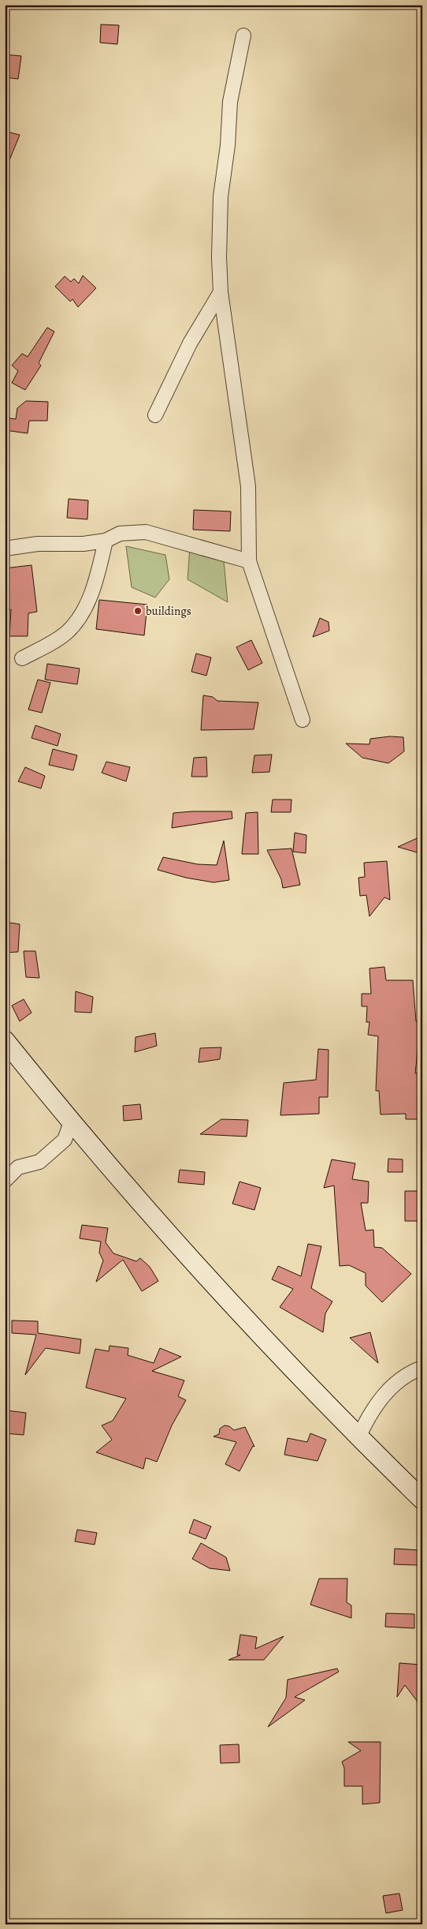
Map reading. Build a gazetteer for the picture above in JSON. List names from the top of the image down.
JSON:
{
  "places": ["buildings"]
}
